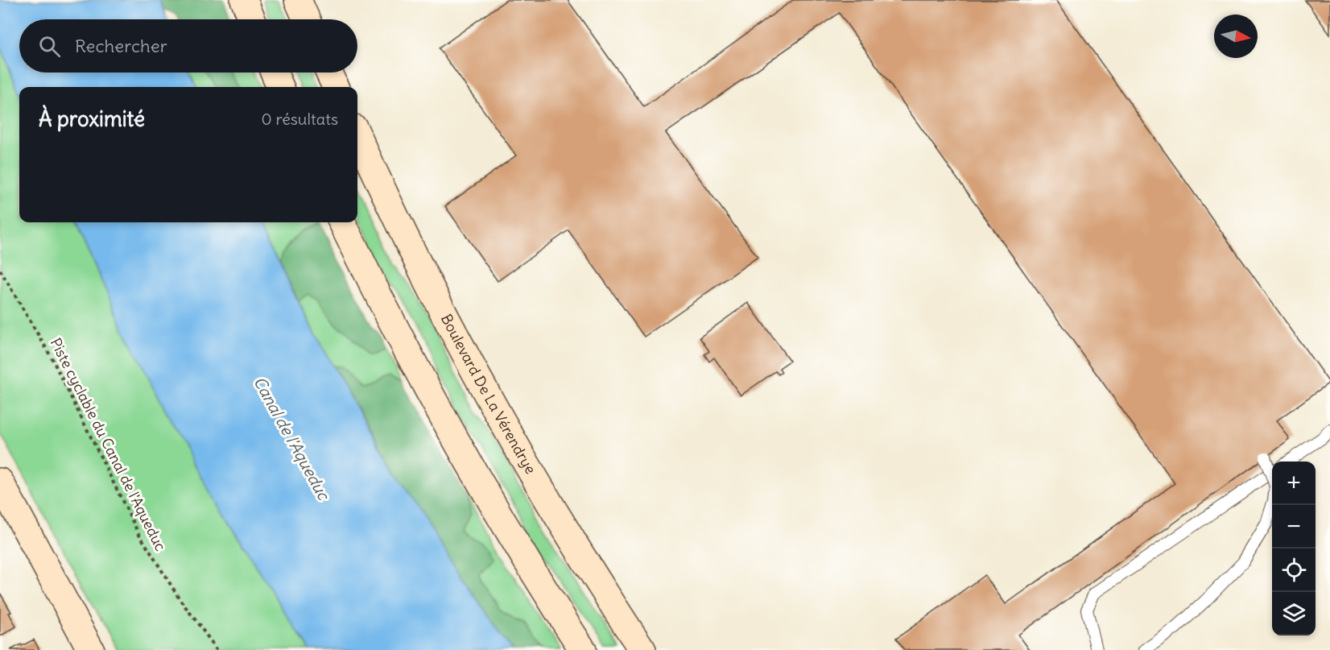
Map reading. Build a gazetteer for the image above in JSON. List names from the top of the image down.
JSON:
{
  "streets": {
    "main road": ["Boulevard De La Vérendrye"],
    "path": ["Piste cyclable du Canal de l'Aqueduc"]
  },
  "water": ["Canal de l'Aqueduc"],
  "north": "right",
  "page": {
    "search": "Rechercher",
    "heading": ["À proximité", "0 résultats"],
    "map_buttons": ["+", "−"]
  }
}
